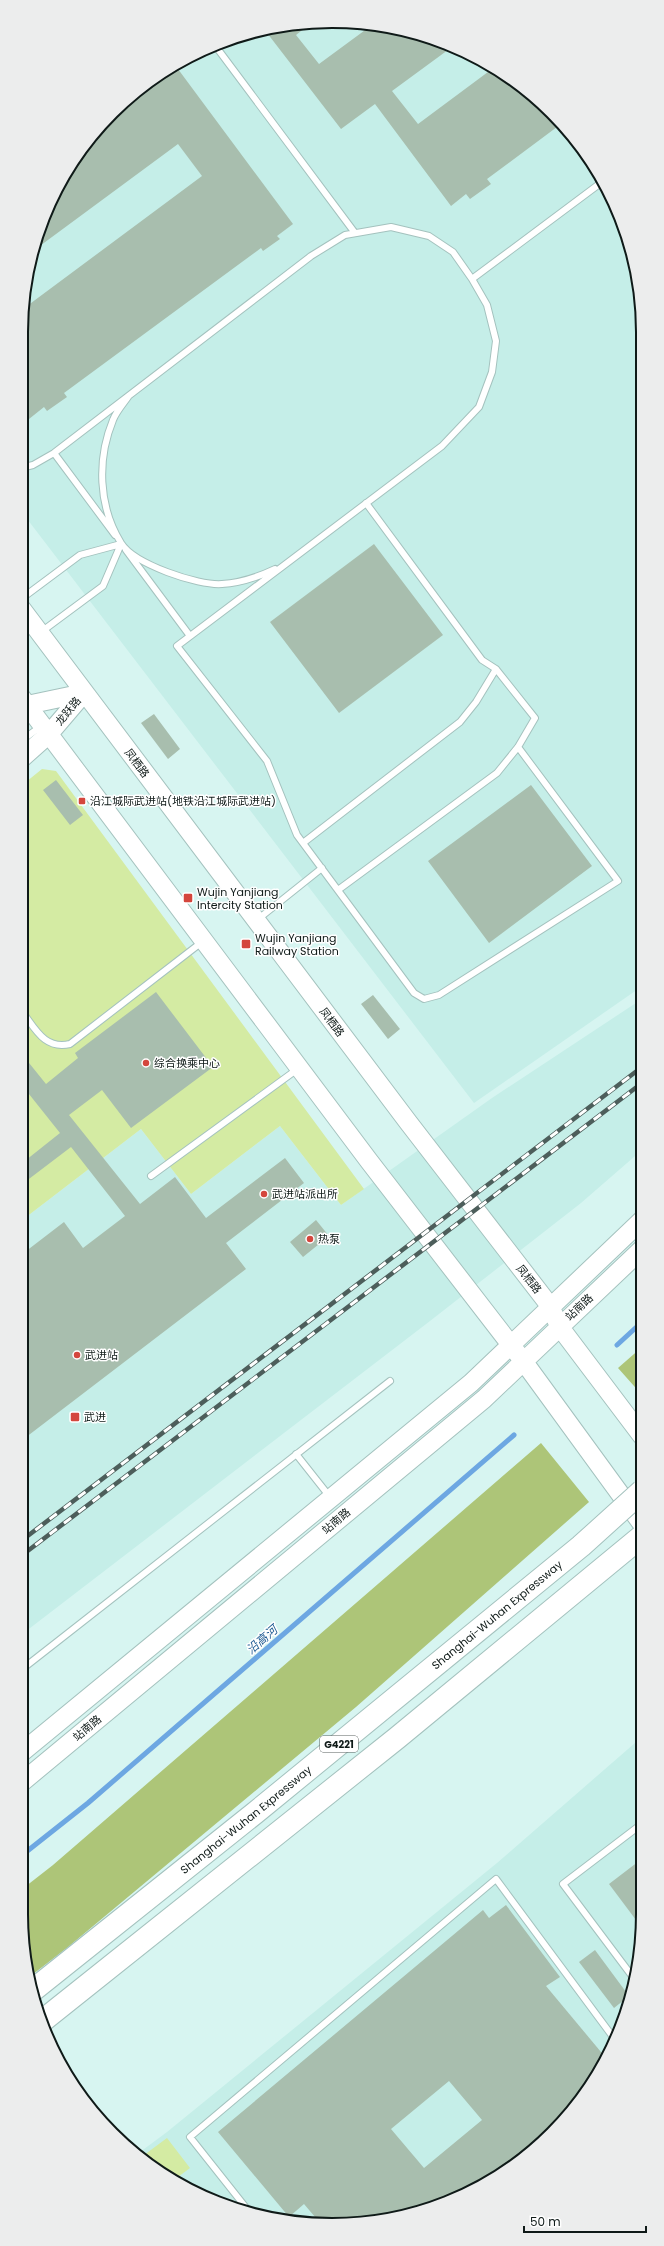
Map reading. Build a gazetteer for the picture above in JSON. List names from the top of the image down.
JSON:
{
  "streets": {
    "highway": ["Shanghai-Wuhan Expressway", "G4221"],
    "main road": ["龙跃路", "凤栖路", "站南路"]
  },
  "crossings": [
    ["龙跃路", "凤栖路"],
    ["凤栖路", "站南路"]
  ],
  "water": ["沿高河"],
  "places": {
    "transit": [
      "沿江城际武进站(地铁沿江城际武进站)",
      "Wujin Yanjiang Intercity Station",
      "Wujin Yanjiang Railway Station",
      "武进"
    ],
    "other": [
      "综合换乘中心",
      "武进站派出所",
      "热泵",
      "武进站"
    ]
  },
  "scale_bar": "50 m"
}
